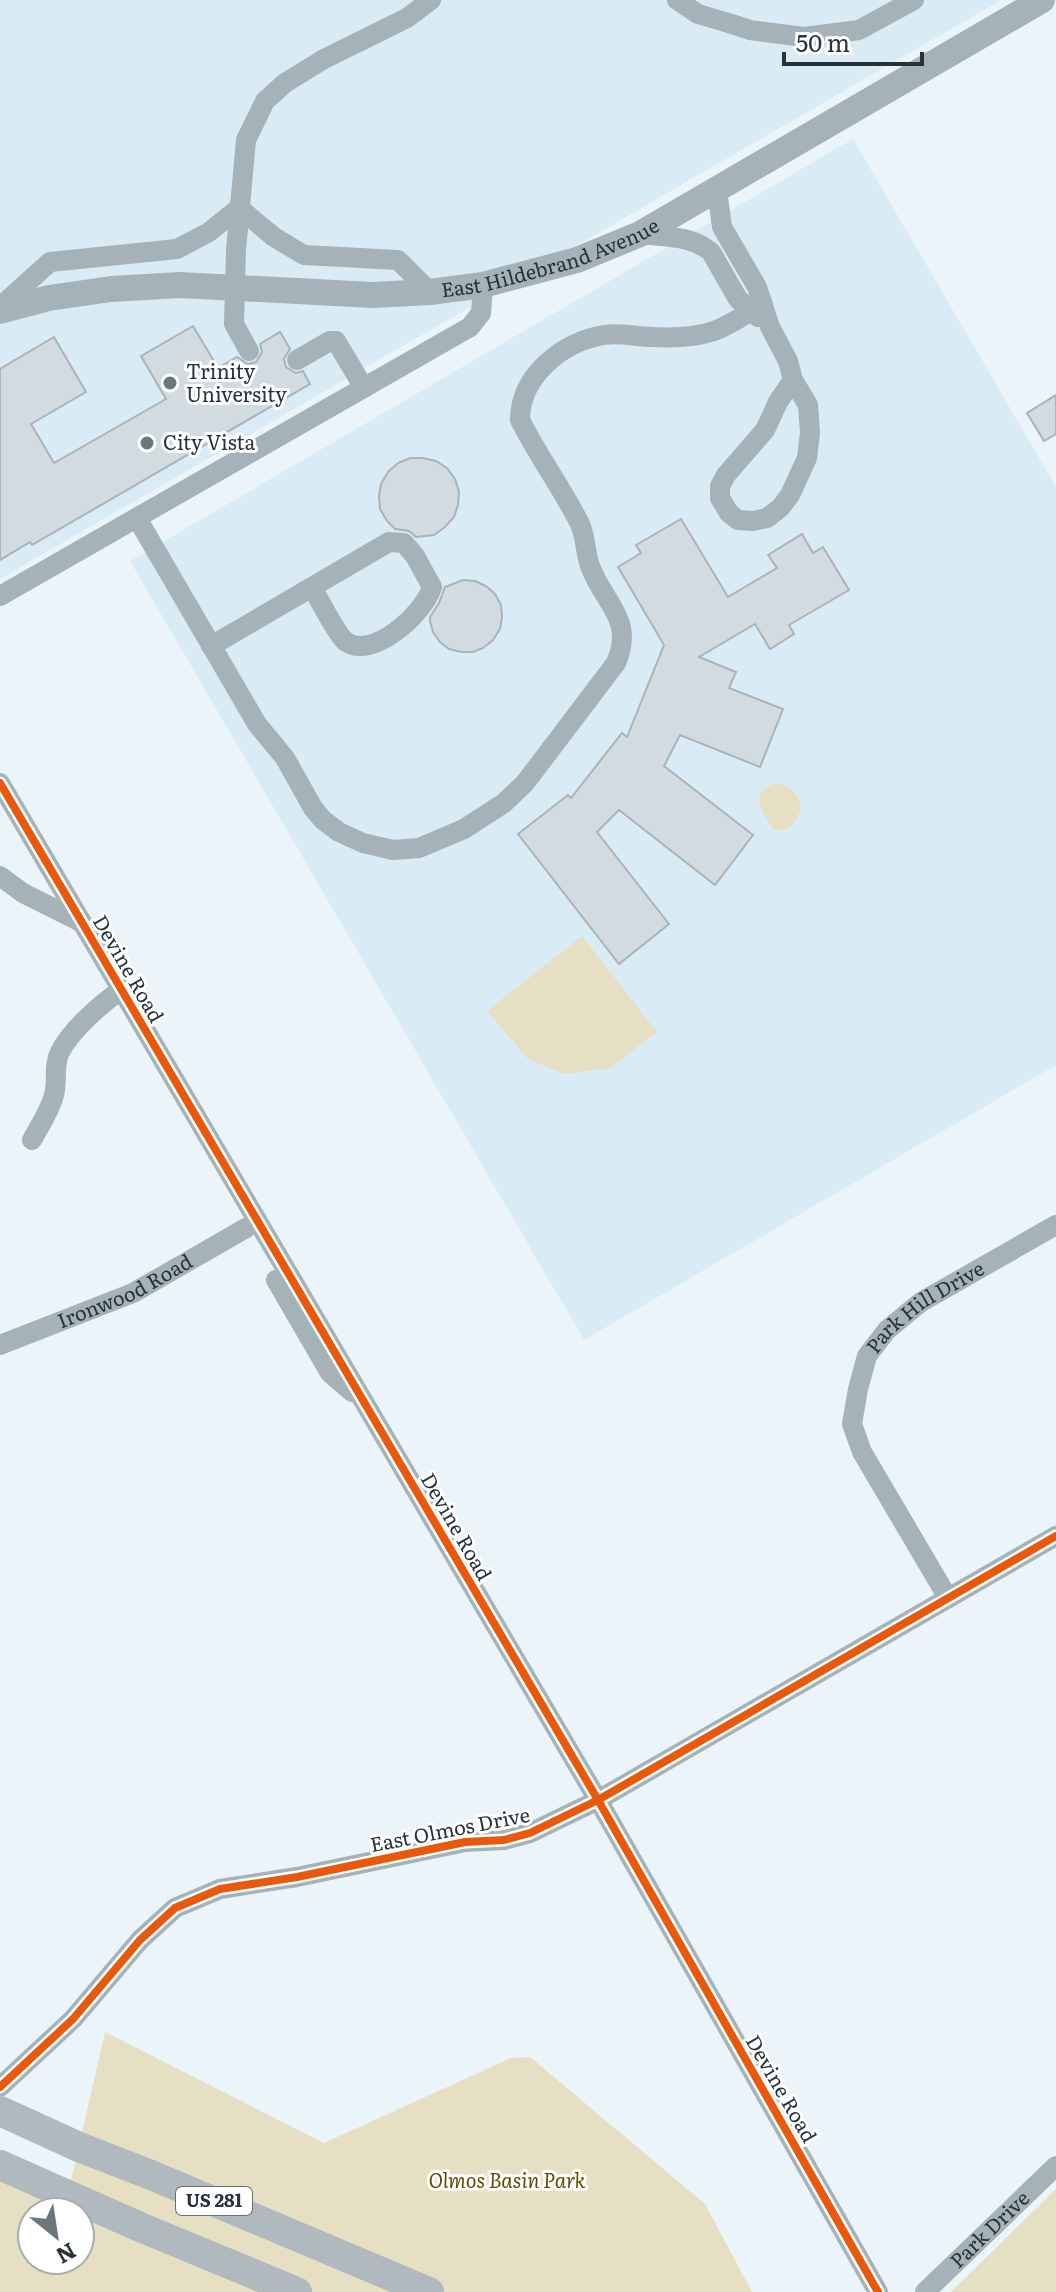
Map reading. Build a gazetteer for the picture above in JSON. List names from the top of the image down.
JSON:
{
  "streets": {
    "highway": ["US 281"],
    "main road": ["East Hildebrand Avenue"],
    "street": [
      "Devine Road",
      "Ironwood Road",
      "Park Hill Drive",
      "East Olmos Drive",
      "Park Drive"
    ]
  },
  "crossings": [
    ["Devine Road", "Ironwood Road"],
    ["Devine Road", "East Olmos Drive"],
    ["Park Hill Drive", "East Olmos Drive"]
  ],
  "parks": ["Olmos Basin Park"],
  "places": ["Trinity University", "City Vista"],
  "scale_bar": "50 m",
  "north": "bottom right"
}
